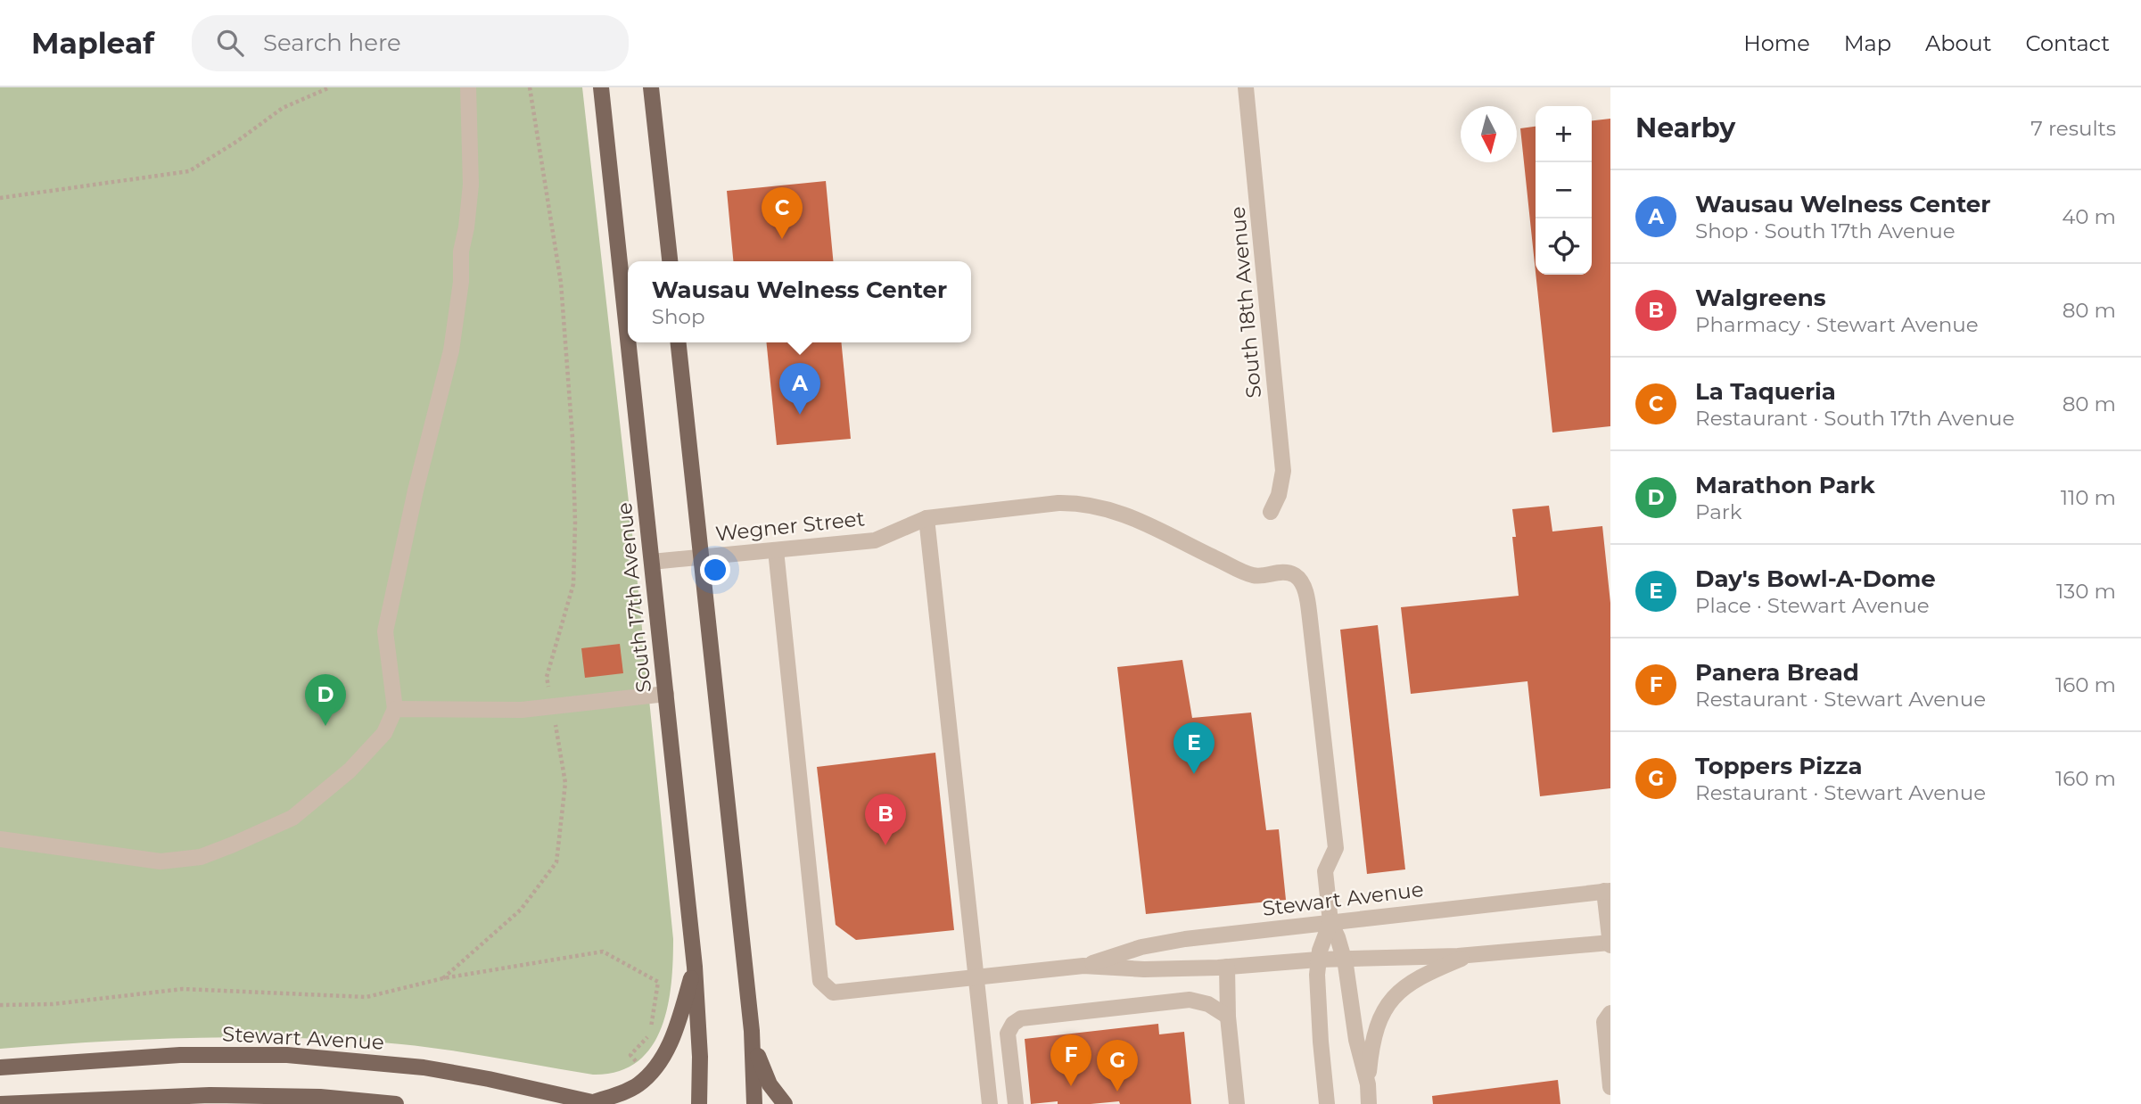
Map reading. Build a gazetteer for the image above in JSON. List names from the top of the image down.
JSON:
{
  "streets": {
    "main road": ["South 17th Avenue", "Stewart Avenue"],
    "street": ["South 18th Avenue", "Wegner Street"]
  },
  "crossings": [
    ["Wegner Street", "South 17th Avenue"],
    ["Wegner Street", "Stewart Avenue"]
  ],
  "north": "bottom",
  "page": {
    "header": "Mapleaf",
    "search": "Search here",
    "nav": [
      "Home",
      "Map",
      "About",
      "Contact"
    ],
    "heading": ["Nearby", "7 results"],
    "map_buttons": ["+", "−"],
    "list": [
      {
        "mark": "A",
        "name": "Wausau Welness Center",
        "note": "Shop · South 17th Avenue",
        "value": "40 m"
      },
      {
        "mark": "B",
        "name": "Walgreens",
        "note": "Pharmacy · Stewart Avenue",
        "value": "80 m"
      },
      {
        "mark": "C",
        "name": "La Taqueria",
        "note": "Restaurant · South 17th Avenue",
        "value": "80 m"
      },
      {
        "mark": "D",
        "name": "Marathon Park",
        "note": "Park",
        "value": "110 m"
      },
      {
        "mark": "E",
        "name": "Day's Bowl-A-Dome",
        "note": "Place · Stewart Avenue",
        "value": "130 m"
      },
      {
        "mark": "F",
        "name": "Panera Bread",
        "note": "Restaurant · Stewart Avenue",
        "value": "160 m"
      },
      {
        "mark": "G",
        "name": "Toppers Pizza",
        "note": "Restaurant · Stewart Avenue",
        "value": "160 m"
      }
    ],
    "pins": [
      "C",
      "A",
      "D",
      "E",
      "B",
      "F",
      "G"
    ],
    "popup": ["Wausau Welness Center", "Shop"]
  }
}
